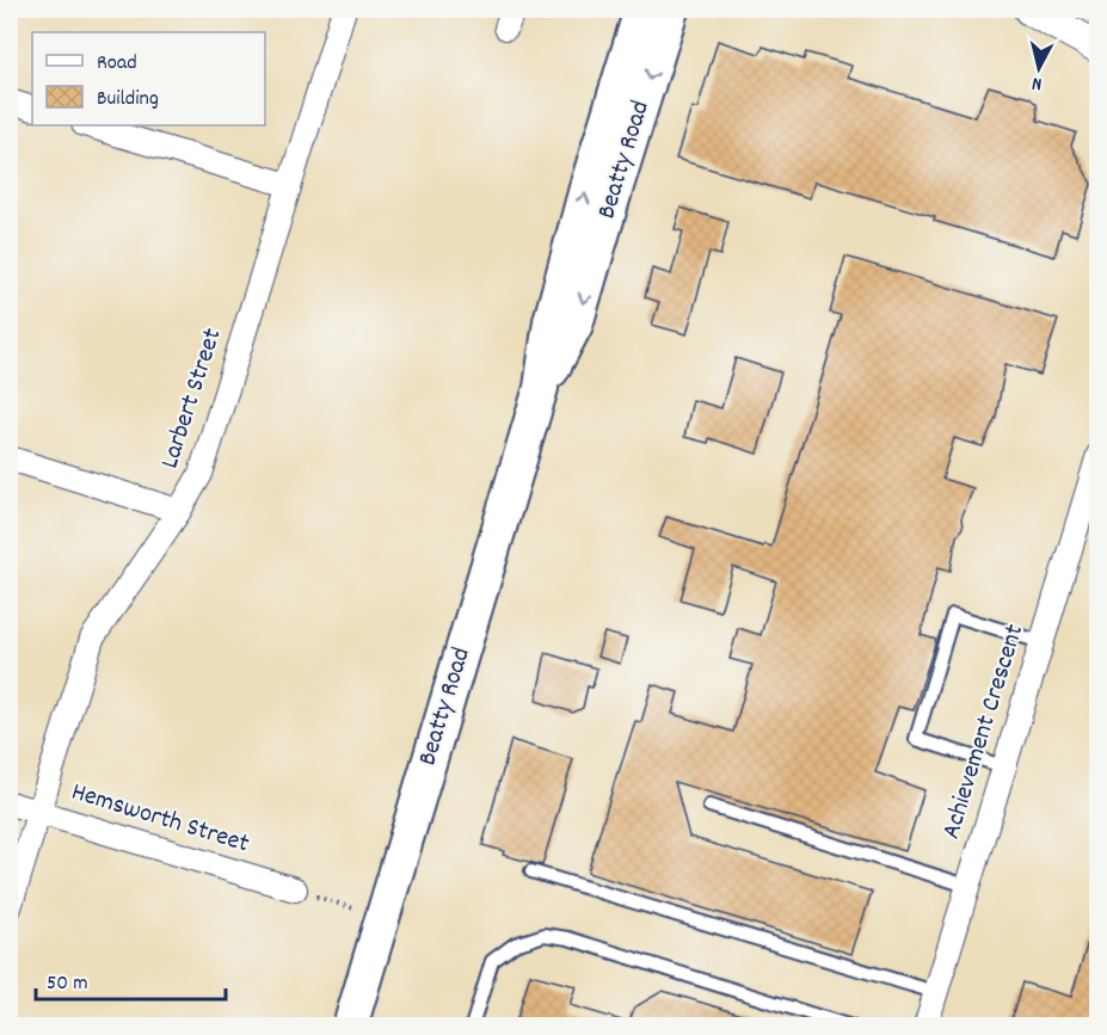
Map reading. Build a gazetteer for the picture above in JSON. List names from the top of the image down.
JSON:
{
  "streets": {
    "main road": ["Beatty Road"],
    "street": ["Larbert Street", "Achievement Crescent", "Hemsworth Street"]
  },
  "crossings": [
    ["Larbert Street", "Hemsworth Street"]
  ],
  "legend": ["Road", "Building"],
  "scale_bar": "50 m",
  "north": "bottom"
}
